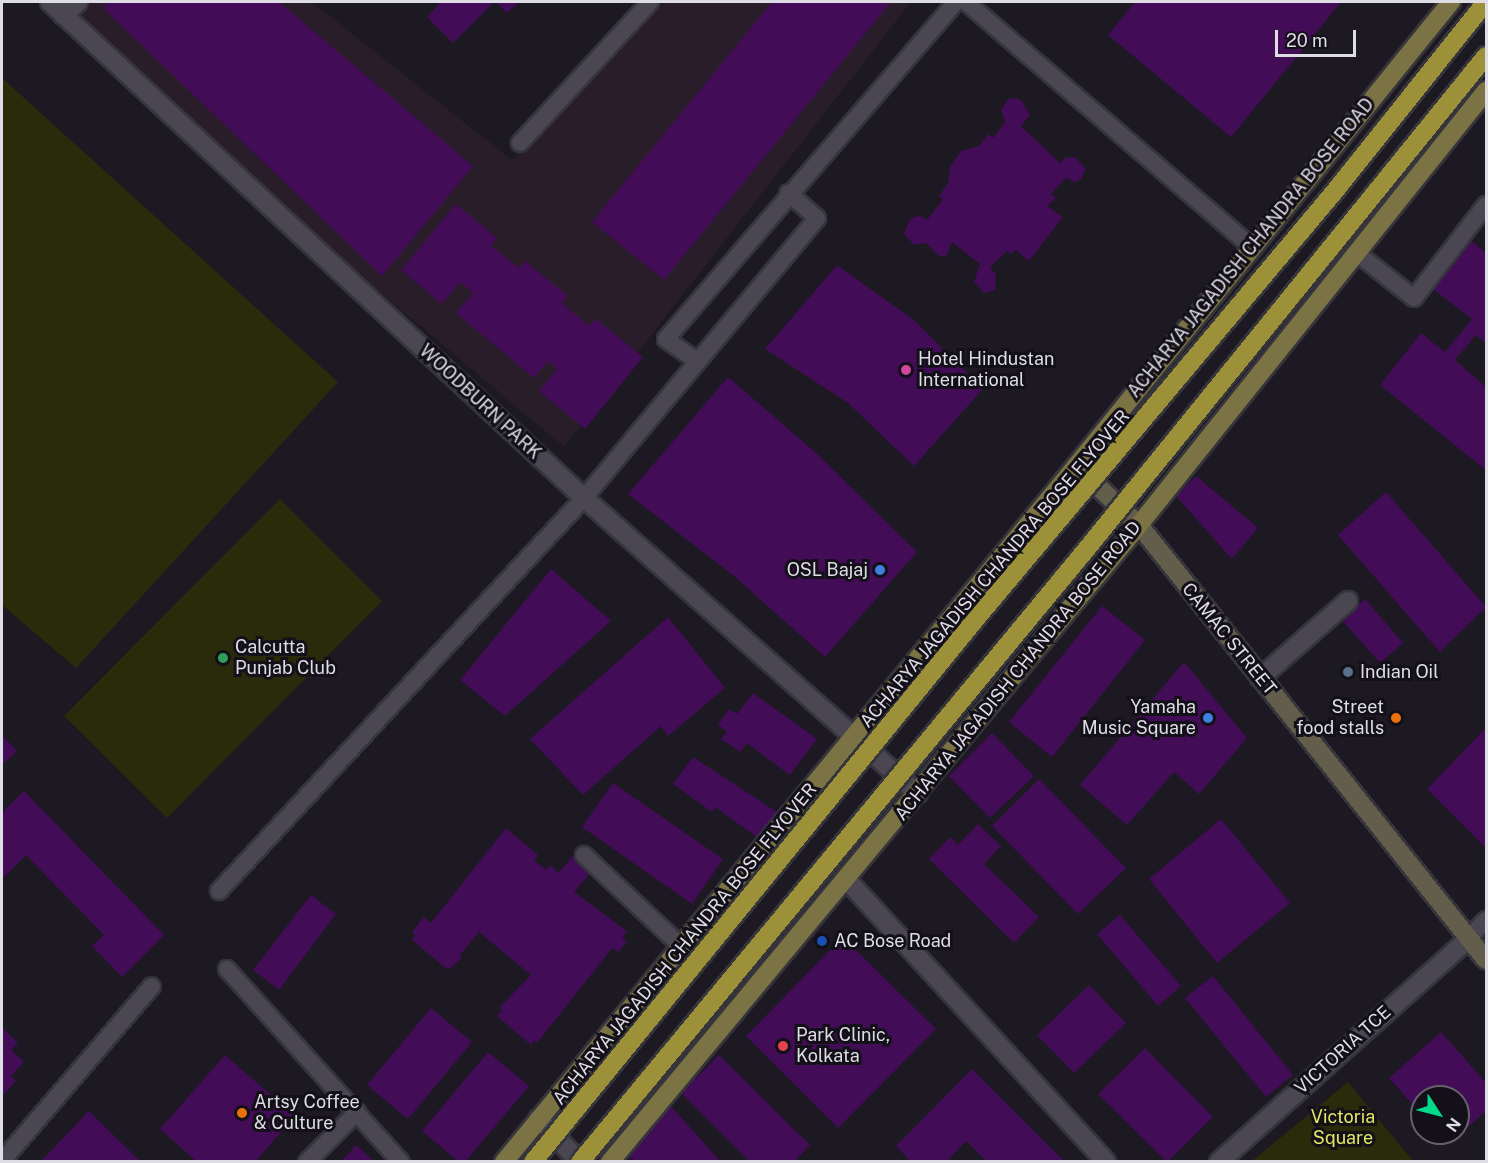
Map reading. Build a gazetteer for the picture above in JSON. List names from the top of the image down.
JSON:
{
  "streets": {
    "highway": ["ACHARYA JAGADISH CHANDRA BOSE FLYOVER"],
    "main road": ["ACHARYA JAGADISH CHANDRA BOSE ROAD", "CAMAC STREET"],
    "street": ["WOODBURN PARK", "VICTORIA TCE"]
  },
  "crossings": [
    ["ACHARYA JAGADISH CHANDRA BOSE ROAD", "WOODBURN PARK"],
    ["ACHARYA JAGADISH CHANDRA BOSE ROAD", "CAMAC STREET"],
    ["CAMAC STREET", "VICTORIA TCE"]
  ],
  "parks": ["Victoria Square"],
  "places": [
    "Hotel Hindustan International",
    "OSL Bajaj",
    "Calcutta Punjab Club",
    "Indian Oil",
    "Yamaha Music Square",
    "Street food stalls",
    "AC Bose Road",
    "Park Clinic, Kolkata",
    "Artsy Coffee & Culture"
  ],
  "scale_bar": "20 m",
  "north": "bottom right"
}
